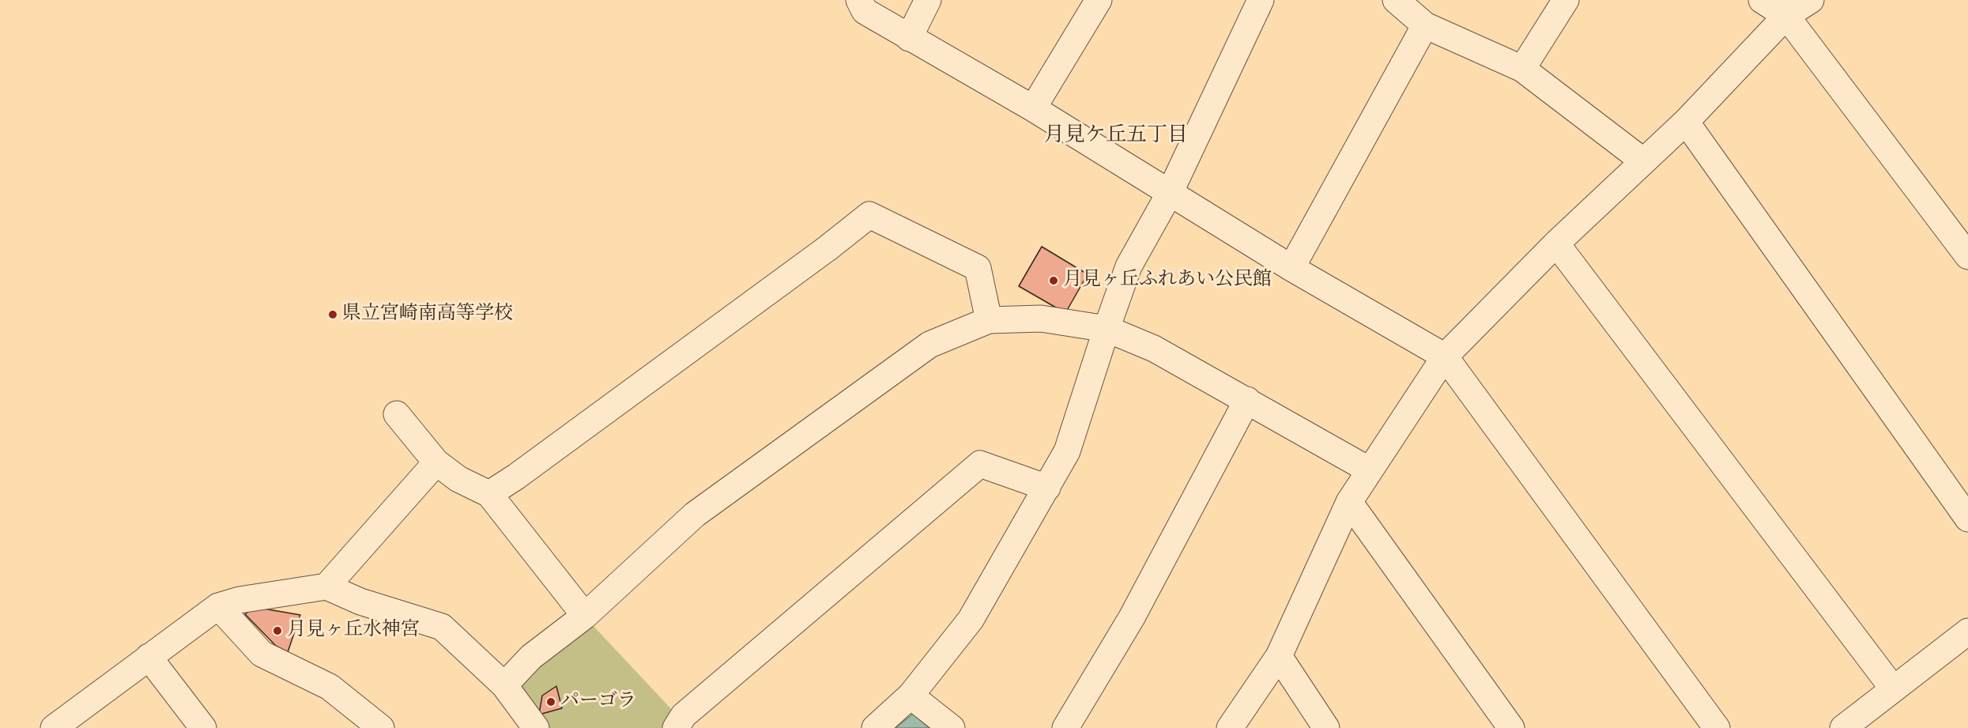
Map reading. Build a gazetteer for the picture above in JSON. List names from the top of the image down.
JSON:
{
  "districts": ["月見ケ丘五丁目"],
  "places": [
    "月見ヶ丘ふれあい公民館",
    "県立宮崎南高等学校",
    "月見ヶ丘水神宮",
    "パーゴラ"
  ]
}
